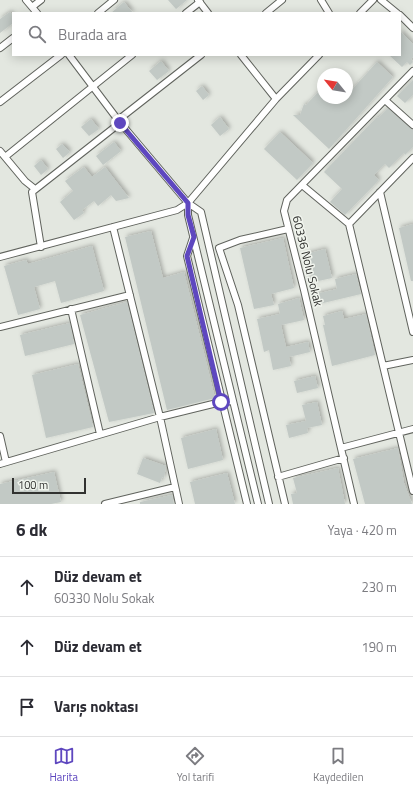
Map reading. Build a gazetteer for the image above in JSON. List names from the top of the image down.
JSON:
{
  "streets": {
    "street": ["60336 Nolu Sokak"]
  },
  "scale_bar": "100 m",
  "north": "top left",
  "page": {
    "search": "Burada ara",
    "scale": "100 m",
    "heading": ["6 dk", "Yaya · 420 m"],
    "list": [
      ["Düz devam et", "60330 Nolu Sokak", "230 m"],
      ["Düz devam et", "190 m"],
      "Varış noktası"
    ],
    "nav": ["Harita", "Yol tarifi", "Kaydedilen"]
  }
}
